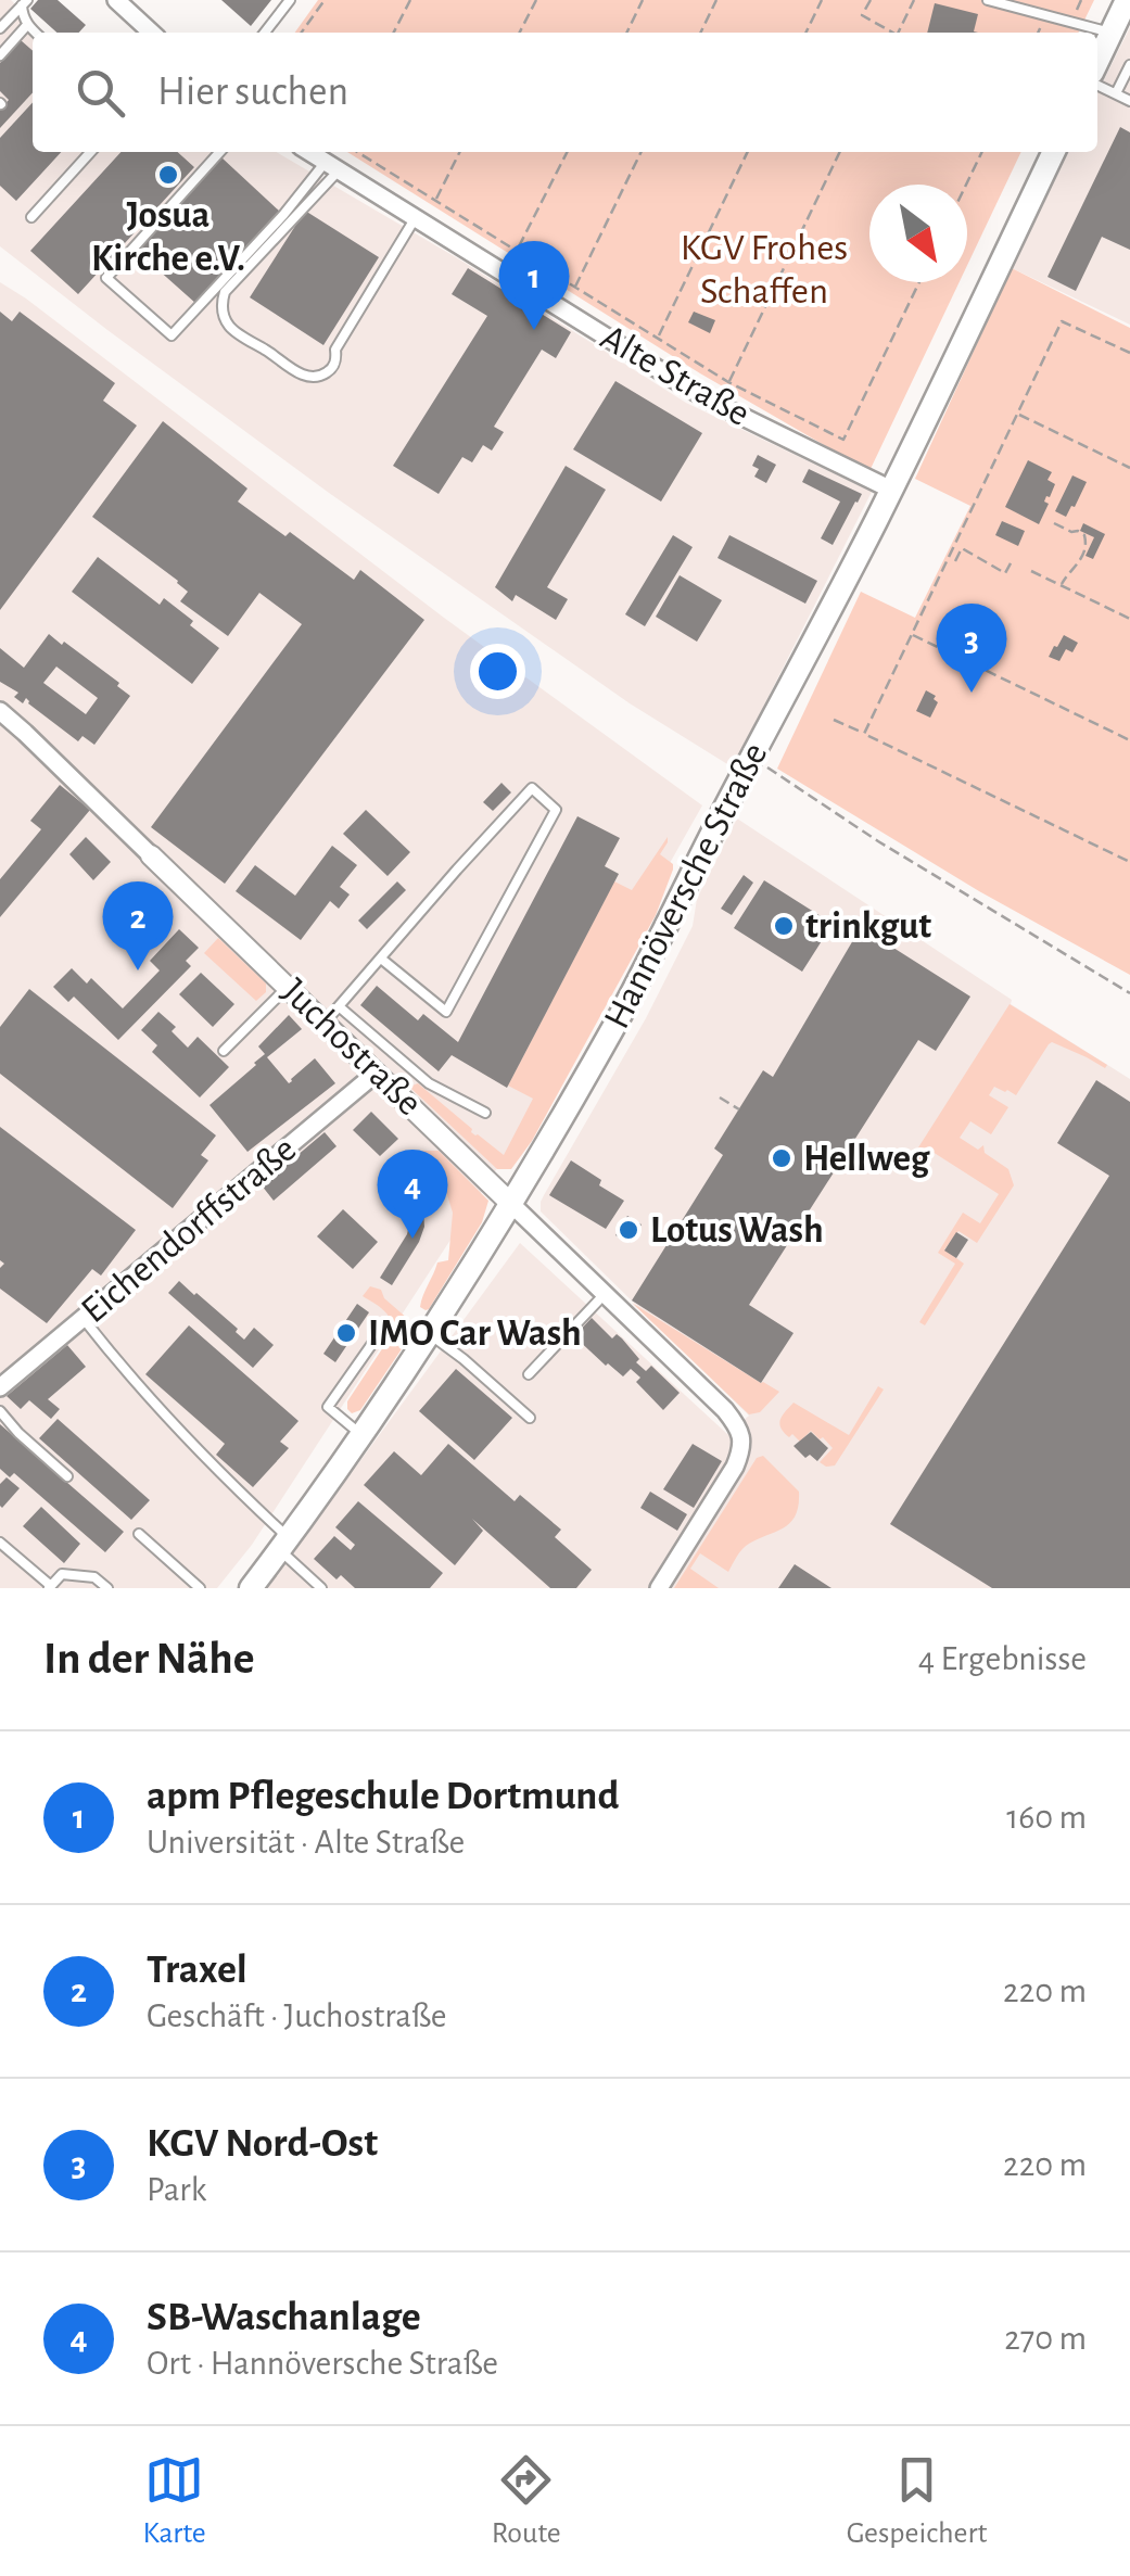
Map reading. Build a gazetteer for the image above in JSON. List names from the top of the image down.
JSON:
{
  "streets": {
    "main road": ["Hannöversche Straße"],
    "street": ["Alte Straße", "Juchostraße", "Eichendorffstraße"]
  },
  "crossings": [
    ["Alte Straße", "Hannöversche Straße"],
    ["Hannöversche Straße", "Juchostraße"],
    ["Juchostraße", "Eichendorffstraße"]
  ],
  "parks": ["KGV Frohes Schaffen"],
  "places": [
    "Josua Kirche e.V.",
    "trinkgut",
    "Hellweg",
    "Lotus Wash",
    "IMO Car Wash"
  ],
  "north": "bottom right",
  "page": {
    "search": "Hier suchen",
    "pins": [
      "1",
      "3",
      "2",
      "4"
    ],
    "heading": ["In der Nähe", "4 Ergebnisse"],
    "list": [
      {
        "mark": "1",
        "name": "apm Pflegeschule Dortmund",
        "note": "Universität · Alte Straße",
        "value": "160 m"
      },
      {
        "mark": "2",
        "name": "Traxel",
        "note": "Geschäft · Juchostraße",
        "value": "220 m"
      },
      {
        "mark": "3",
        "name": "KGV Nord-Ost",
        "note": "Park",
        "value": "220 m"
      },
      {
        "mark": "4",
        "name": "SB-Waschanlage",
        "note": "Ort · Hannöversche Straße",
        "value": "270 m"
      }
    ],
    "nav": ["Karte", "Route", "Gespeichert"]
  }
}
